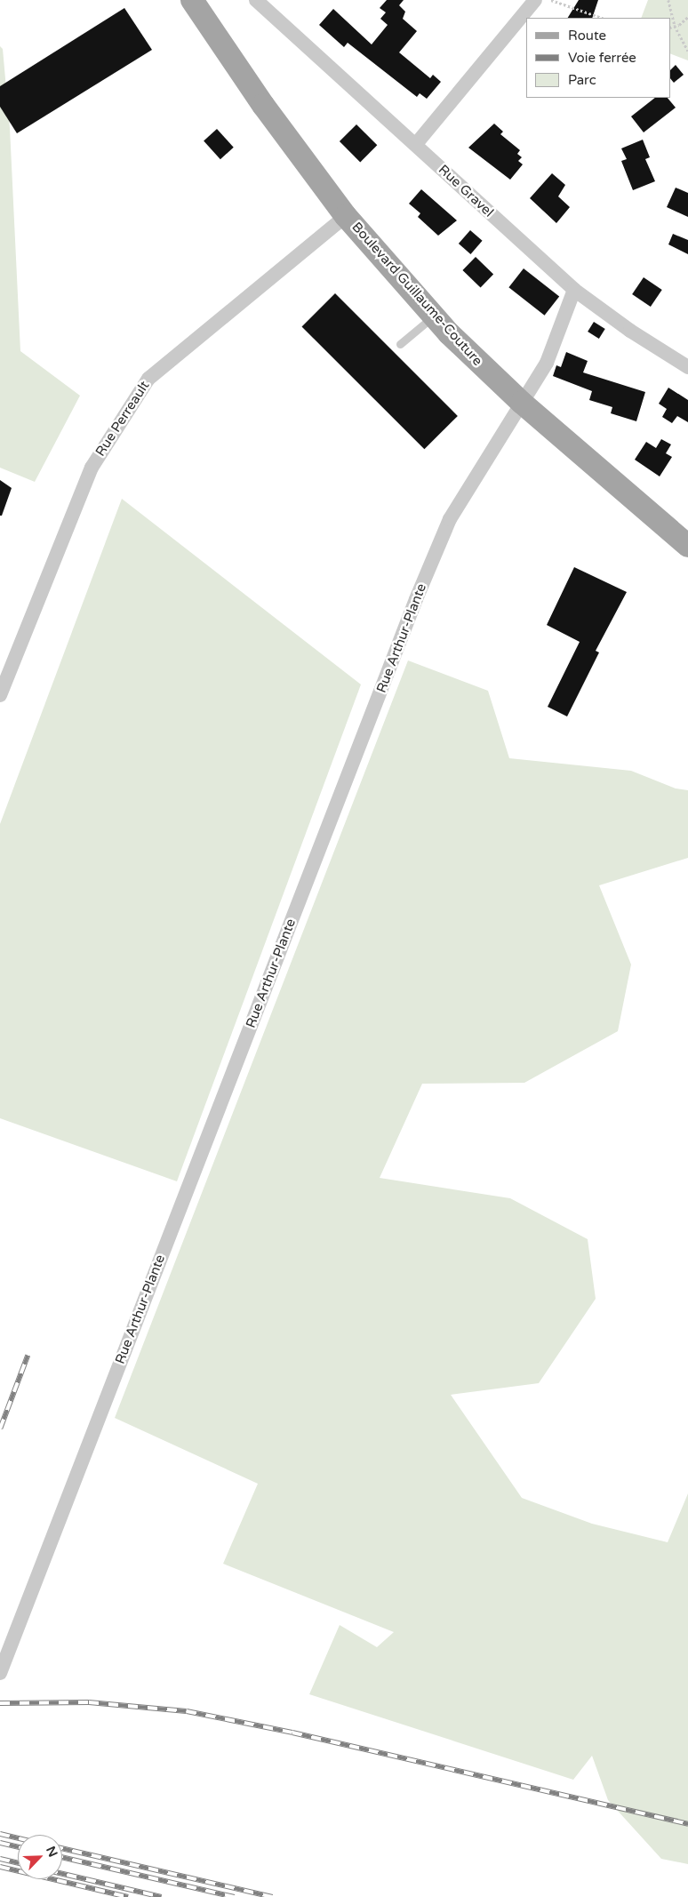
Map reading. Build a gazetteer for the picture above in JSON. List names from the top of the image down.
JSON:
{
  "streets": {
    "main road": ["Boulevard Guillaume-Couture"],
    "street": ["Rue Gravel", "Rue Perreault", "Rue Arthur-Plante"]
  },
  "crossings": [
    ["Rue Gravel", "Rue Arthur-Plante"],
    ["Boulevard Guillaume-Couture", "Rue Perreault"],
    ["Boulevard Guillaume-Couture", "Rue Arthur-Plante"]
  ],
  "legend": ["Route", "Voie ferrée", "Parc"],
  "north": "top right"
}
